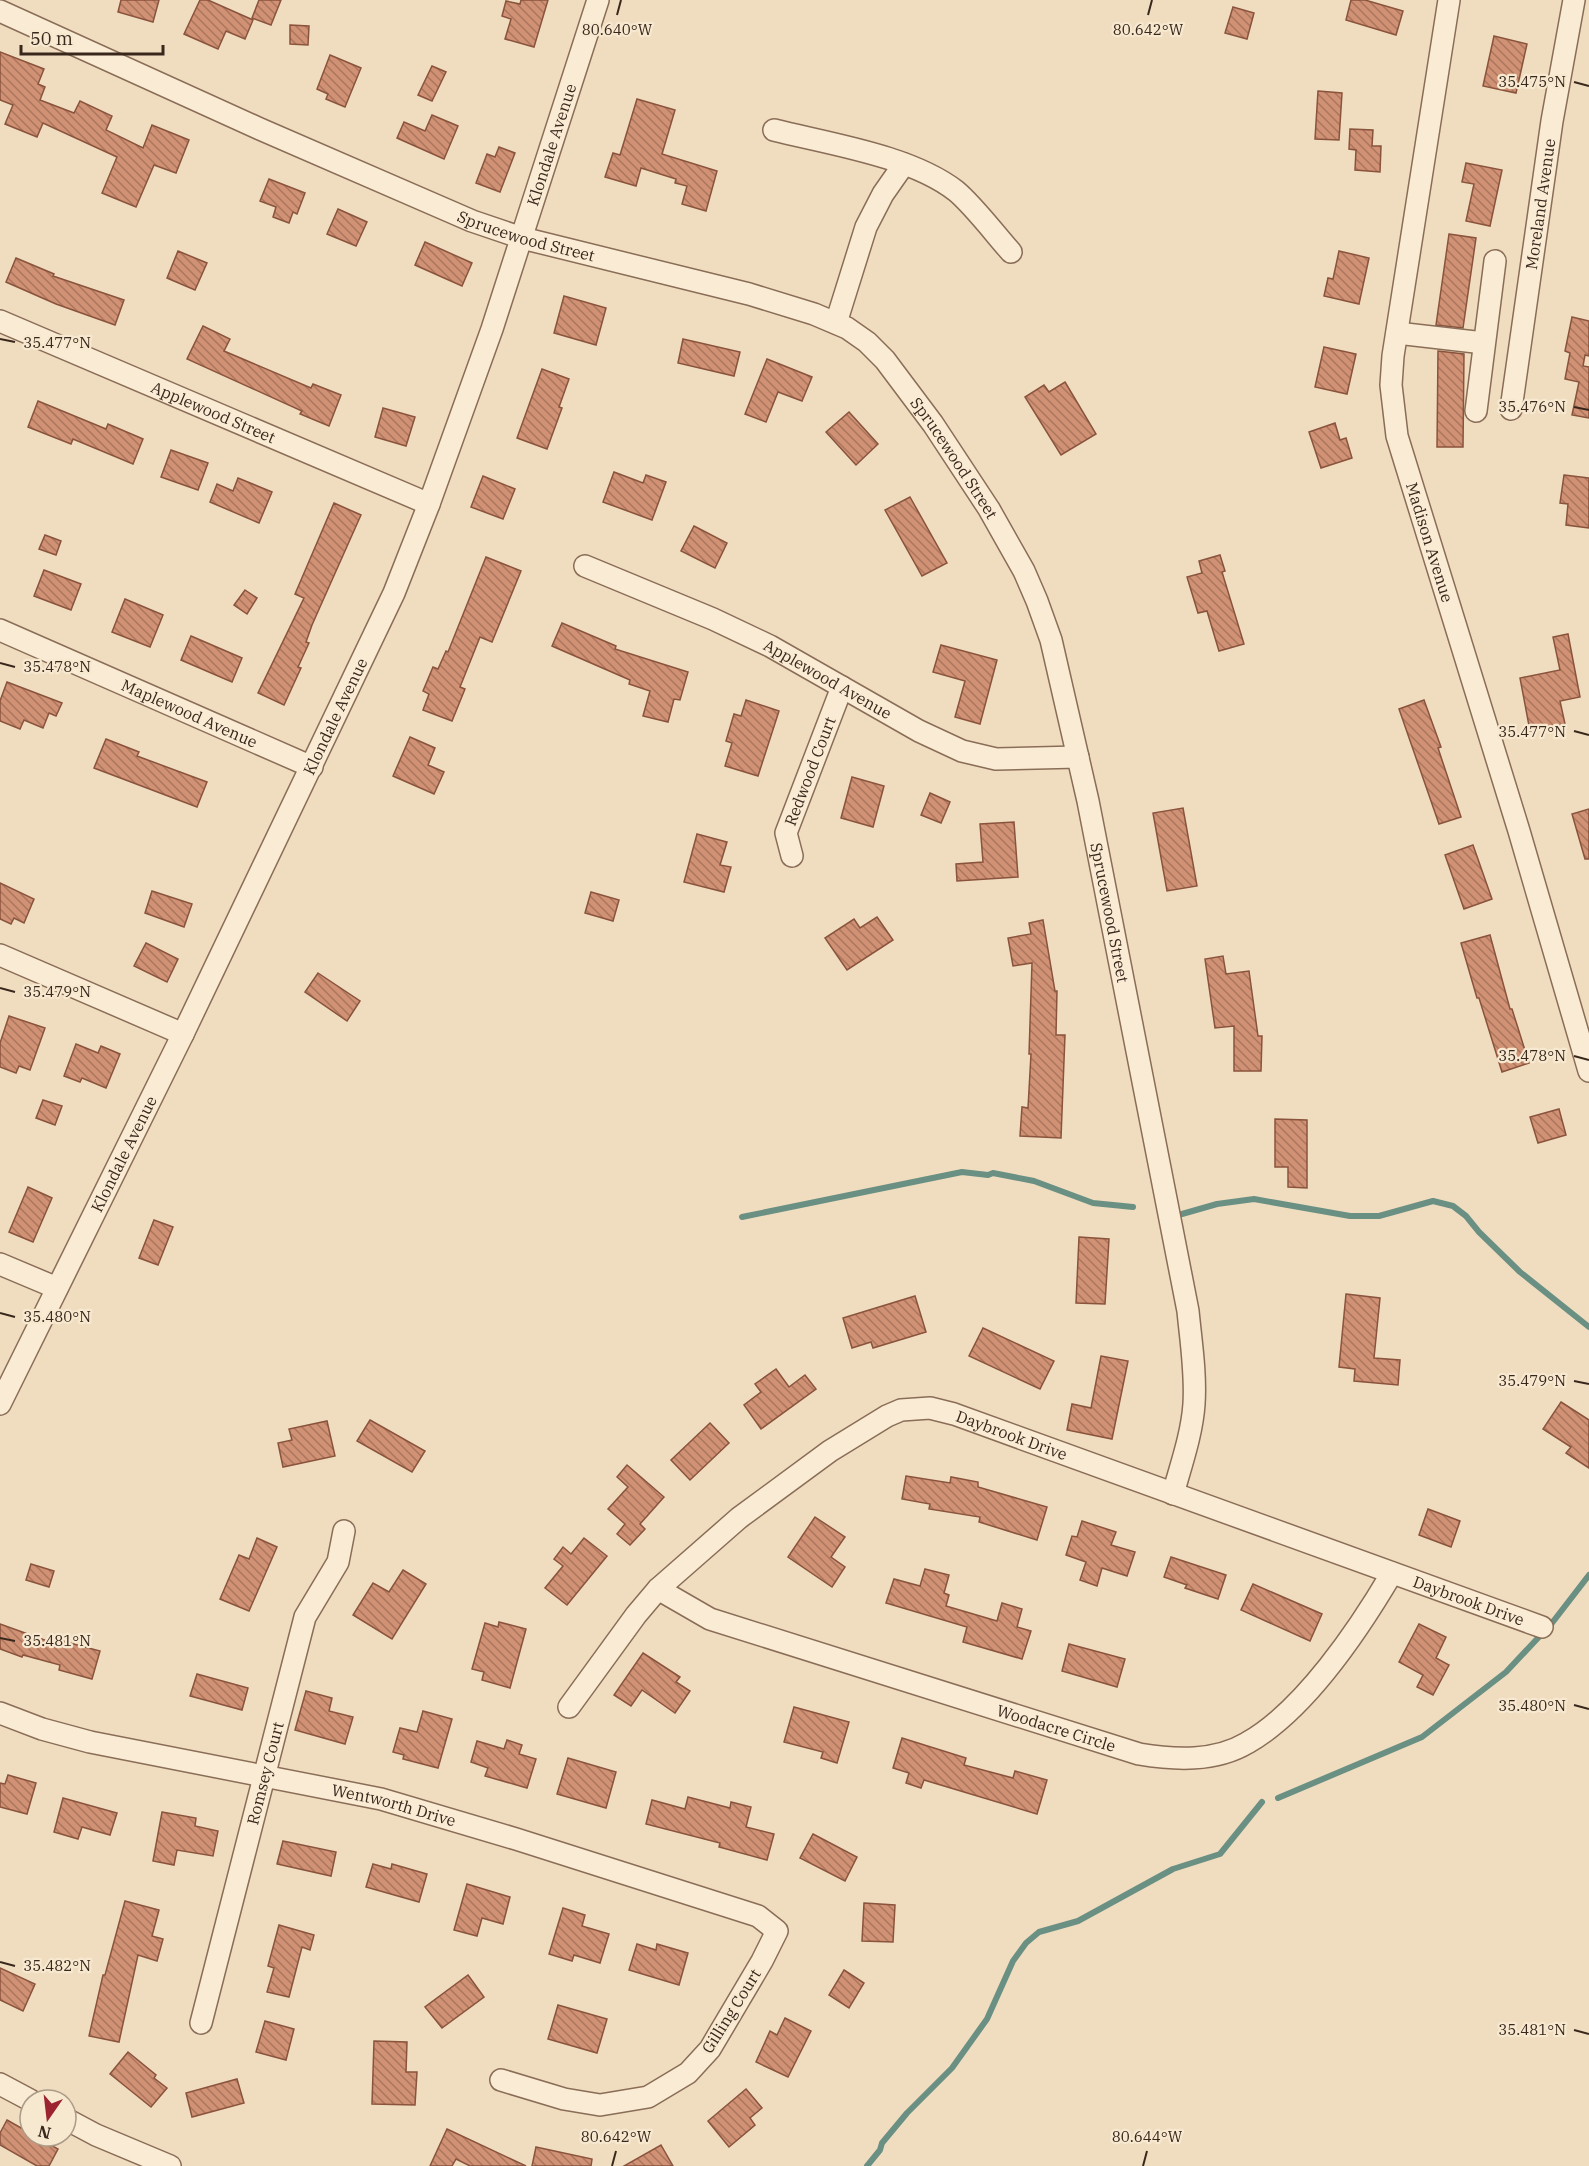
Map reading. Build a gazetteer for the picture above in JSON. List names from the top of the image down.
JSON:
{
  "streets": {
    "street": [
      "Klondale Avenue",
      "Moreland Avenue",
      "Sprucewood Street",
      "Applewood Street",
      "Madison Avenue",
      "Applewood Avenue",
      "Maplewood Avenue",
      "Redwood Court",
      "Daybrook Drive",
      "Woodacre Circle",
      "Romsey Court",
      "Wentworth Drive",
      "Gilling Court"
    ]
  },
  "crossings": [
    ["Klondale Avenue", "Sprucewood Street"],
    ["Klondale Avenue", "Applewood Street"],
    ["Klondale Avenue", "Maplewood Avenue"],
    ["Sprucewood Street", "Applewood Avenue"],
    ["Sprucewood Street", "Daybrook Drive"],
    ["Applewood Avenue", "Redwood Court"],
    ["Daybrook Drive", "Woodacre Circle"],
    ["Romsey Court", "Wentworth Drive"],
    ["Wentworth Drive", "Gilling Court"]
  ],
  "scale_bar": "50 m",
  "north": "bottom",
  "coordinates": [
    "80.640°W",
    "80.642°W",
    "35.475°N",
    "35.477°N",
    "35.476°N",
    "35.478°N",
    "35.479°N",
    "35.480°N",
    "35.481°N",
    "35.482°N",
    "80.644°W"
  ]
}
